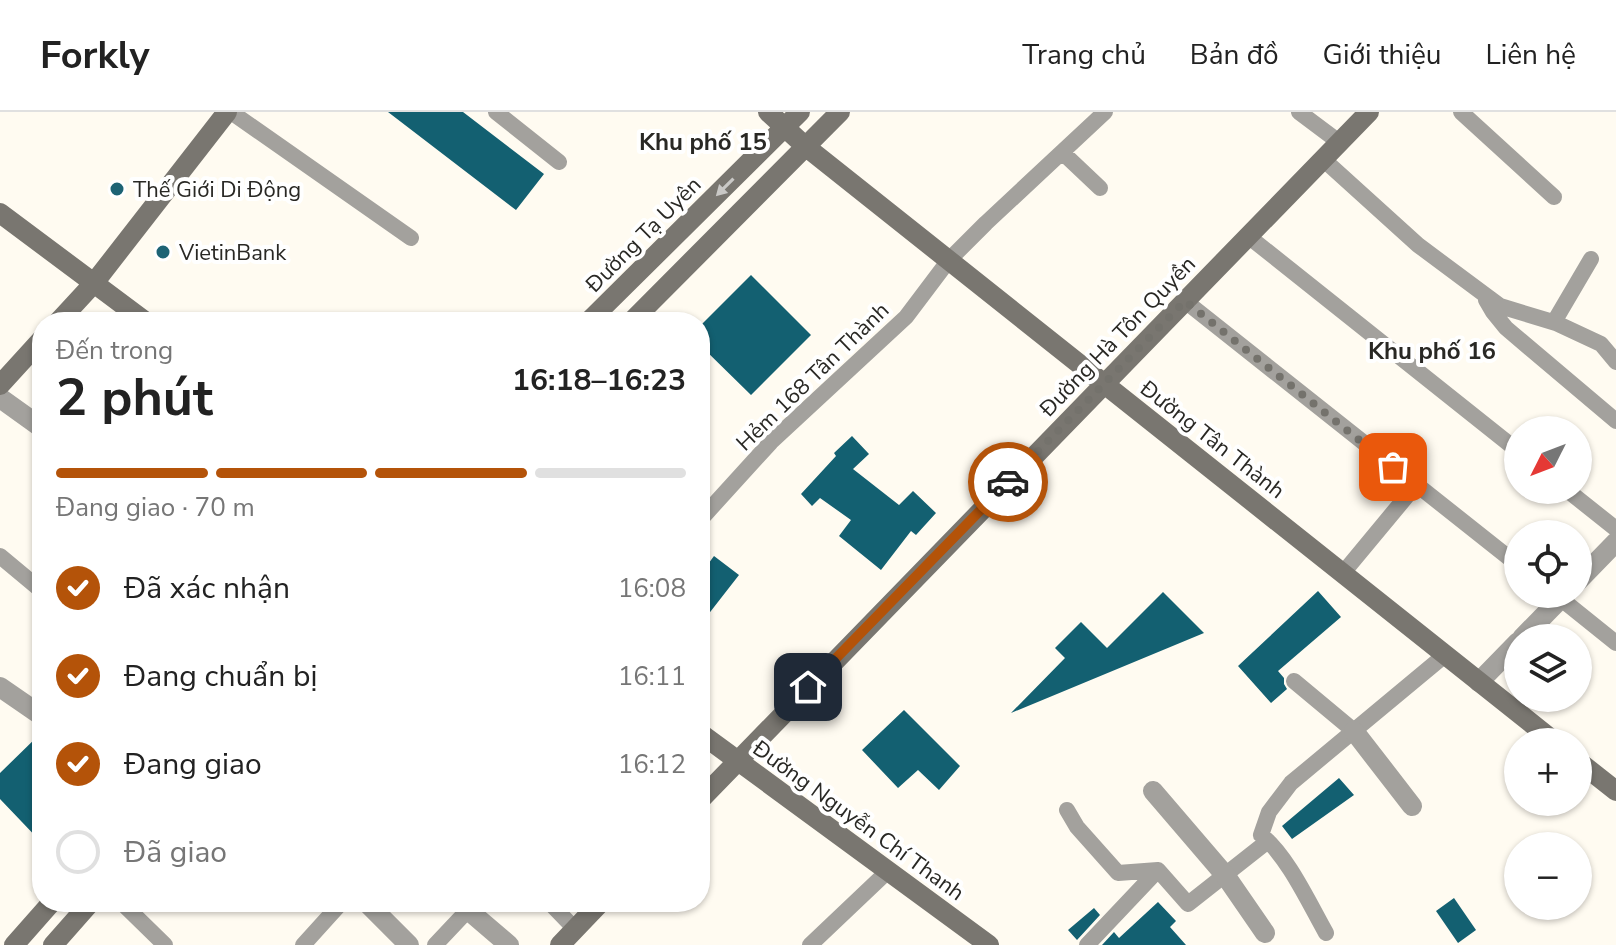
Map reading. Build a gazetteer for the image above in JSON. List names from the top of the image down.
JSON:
{
  "streets": {
    "street": [
      "Đường Tạ Uyên",
      "Đường Hà Tôn Quyền",
      "Đường Tân Thành",
      "Đường Nguyễn Chí Thanh"
    ],
    "lane": ["Hẻm 168 Tân Thành"]
  },
  "crossings": [
    ["Đường Tạ Uyên", "Đường Tân Thành"],
    ["Đường Hà Tôn Quyền", "Đường Tân Thành"],
    ["Đường Hà Tôn Quyền", "Đường Nguyễn Chí Thanh"],
    ["Hẻm 168 Tân Thành", "Đường Tân Thành"]
  ],
  "districts": ["Khu phố 15", "Khu phố 16"],
  "places": ["Thế Giới Di Động", "VietinBank"],
  "north": "bottom left",
  "page": {
    "header": "Forkly",
    "nav": [
      "Trang chủ",
      "Bản đồ",
      "Giới thiệu",
      "Liên hệ"
    ],
    "heading": ["2 phút", "Đến trong", "16:18–16:23"],
    "map_buttons": ["+", "−"],
    "bar": "Đang giao · 70 m",
    "list": [
      ["Đã xác nhận", "16:08"],
      ["Đang chuẩn bị", "16:11"],
      ["Đang giao", "16:12"],
      "Đã giao"
    ]
  }
}
